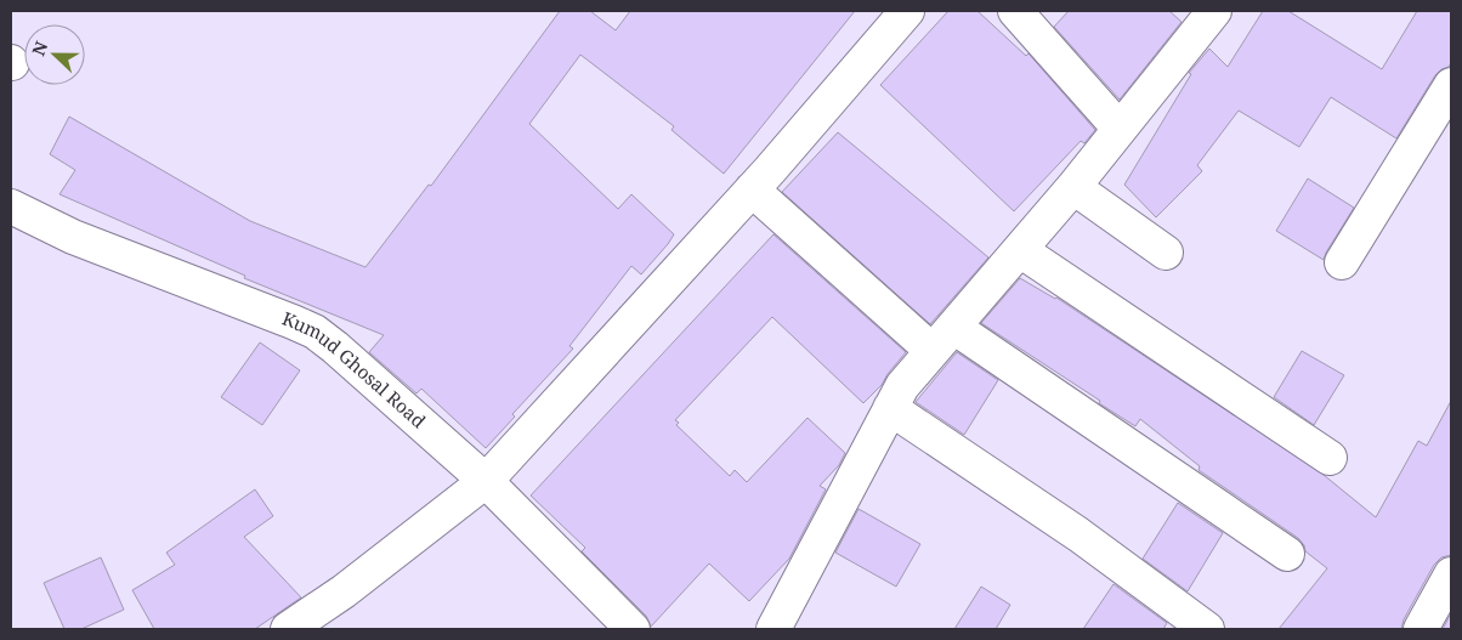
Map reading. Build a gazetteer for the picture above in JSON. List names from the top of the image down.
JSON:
{
  "streets": {
    "street": ["Kumud Ghosal Road"]
  },
  "north": "left"
}
